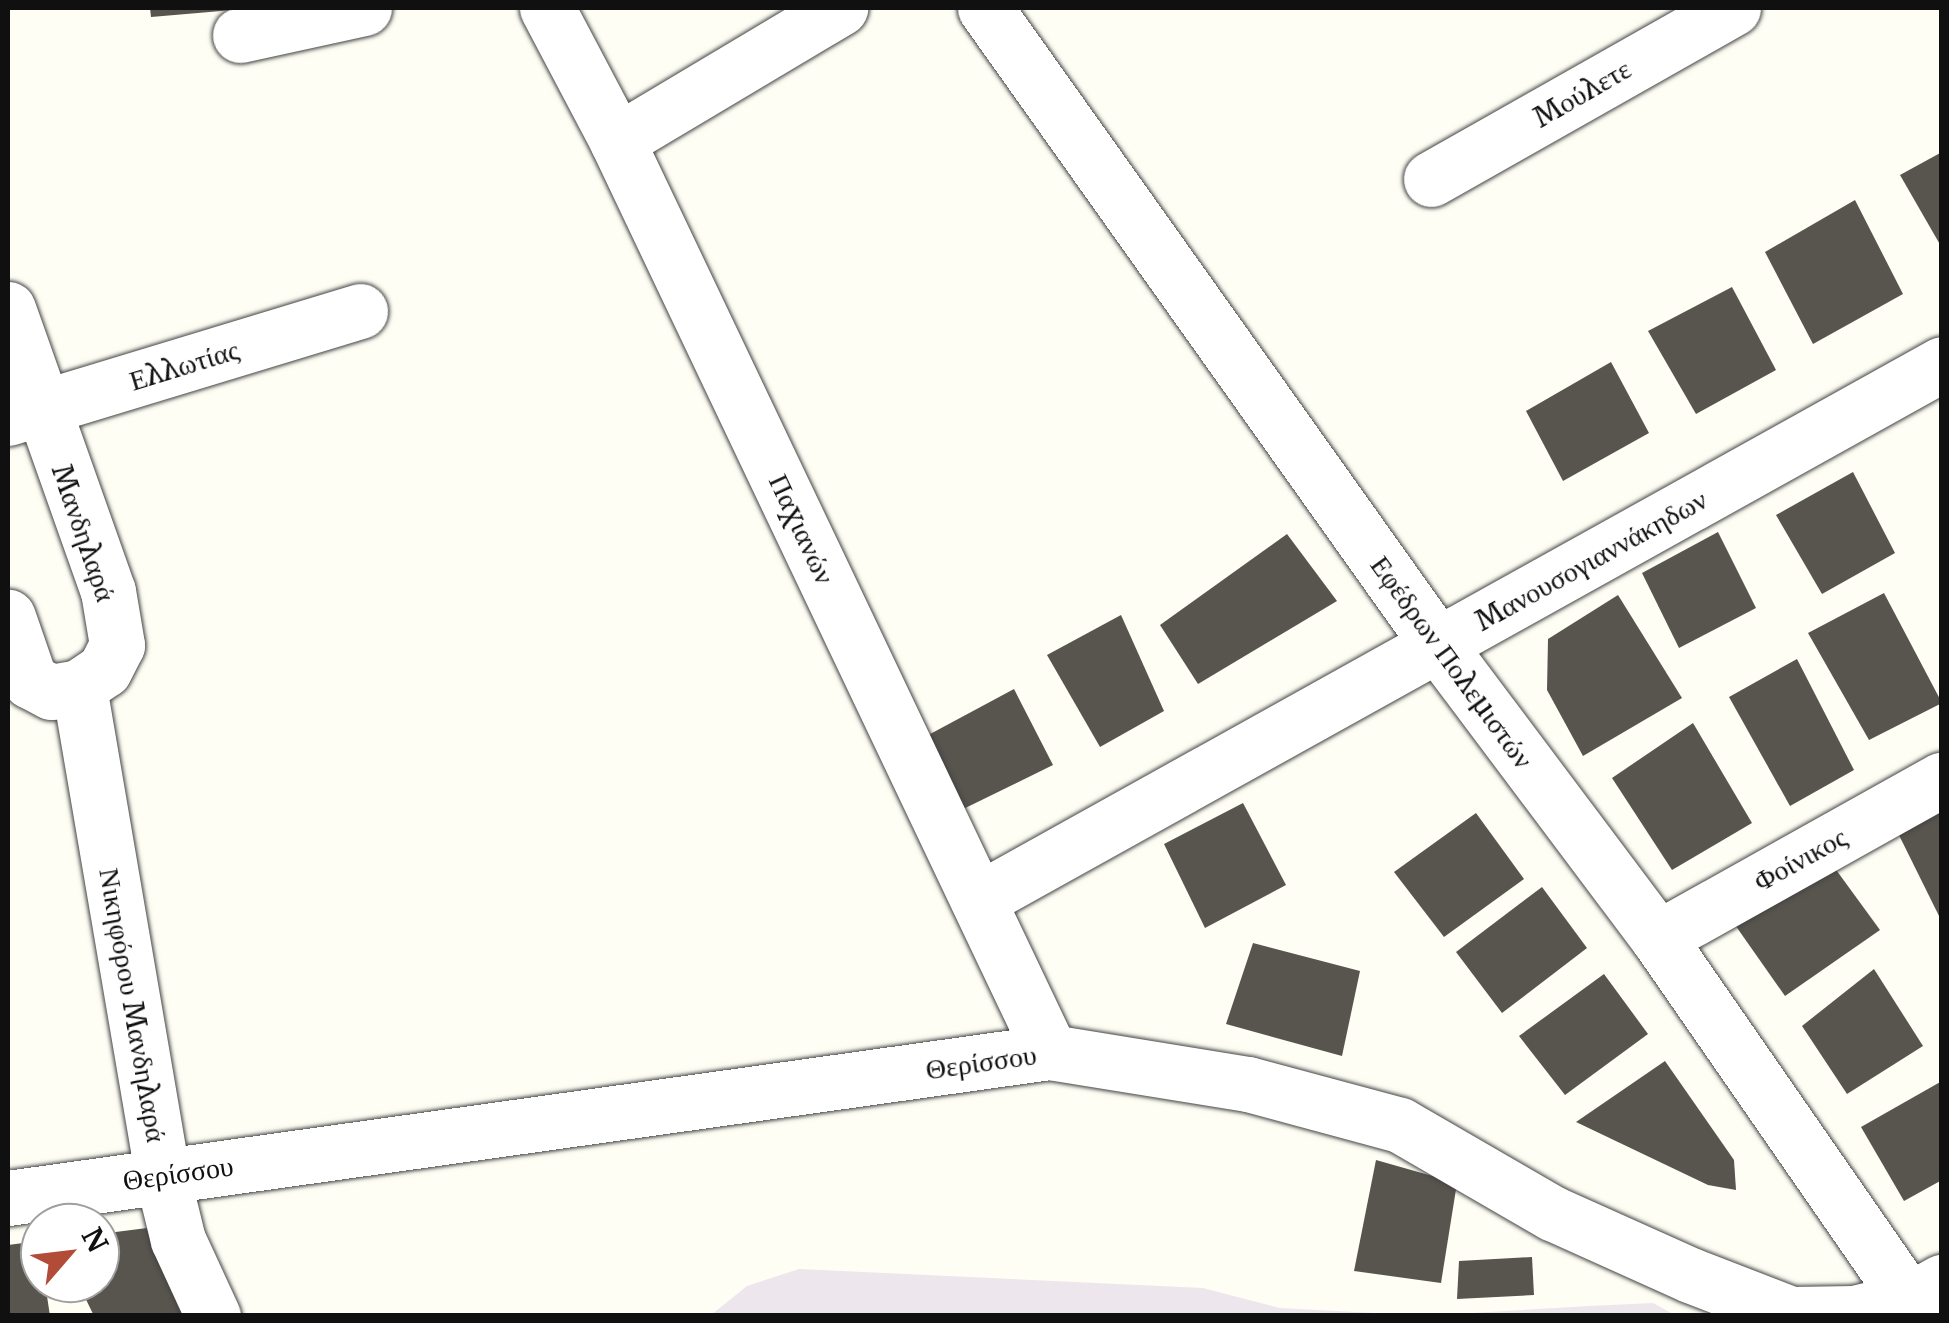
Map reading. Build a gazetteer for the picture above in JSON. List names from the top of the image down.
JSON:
{
  "streets": {
    "street": [
      "Μούλετε",
      "Ελλωτίας",
      "Παχιανών",
      "Μανδηλαρά",
      "Μανουσογιαννάκηδων",
      "Εφέδρων Πολεμιστών",
      "Φοίνικος",
      "Νικηφόρου Μανδηλαρά",
      "Θερίσσου"
    ]
  },
  "crossings": [
    ["Ελλωτίας", "Μανδηλαρά"],
    ["Παχιανών", "Μανουσογιαννάκηδων"],
    ["Παχιανών", "Θερίσσου"],
    ["Μανδηλαρά", "Νικηφόρου Μανδηλαρά"],
    ["Μανουσογιαννάκηδων", "Εφέδρων Πολεμιστών"],
    ["Εφέδρων Πολεμιστών", "Φοίνικος"],
    ["Εφέδρων Πολεμιστών", "Θερίσσου"],
    ["Νικηφόρου Μανδηλαρά", "Θερίσσου"]
  ],
  "north": "top right"
}
